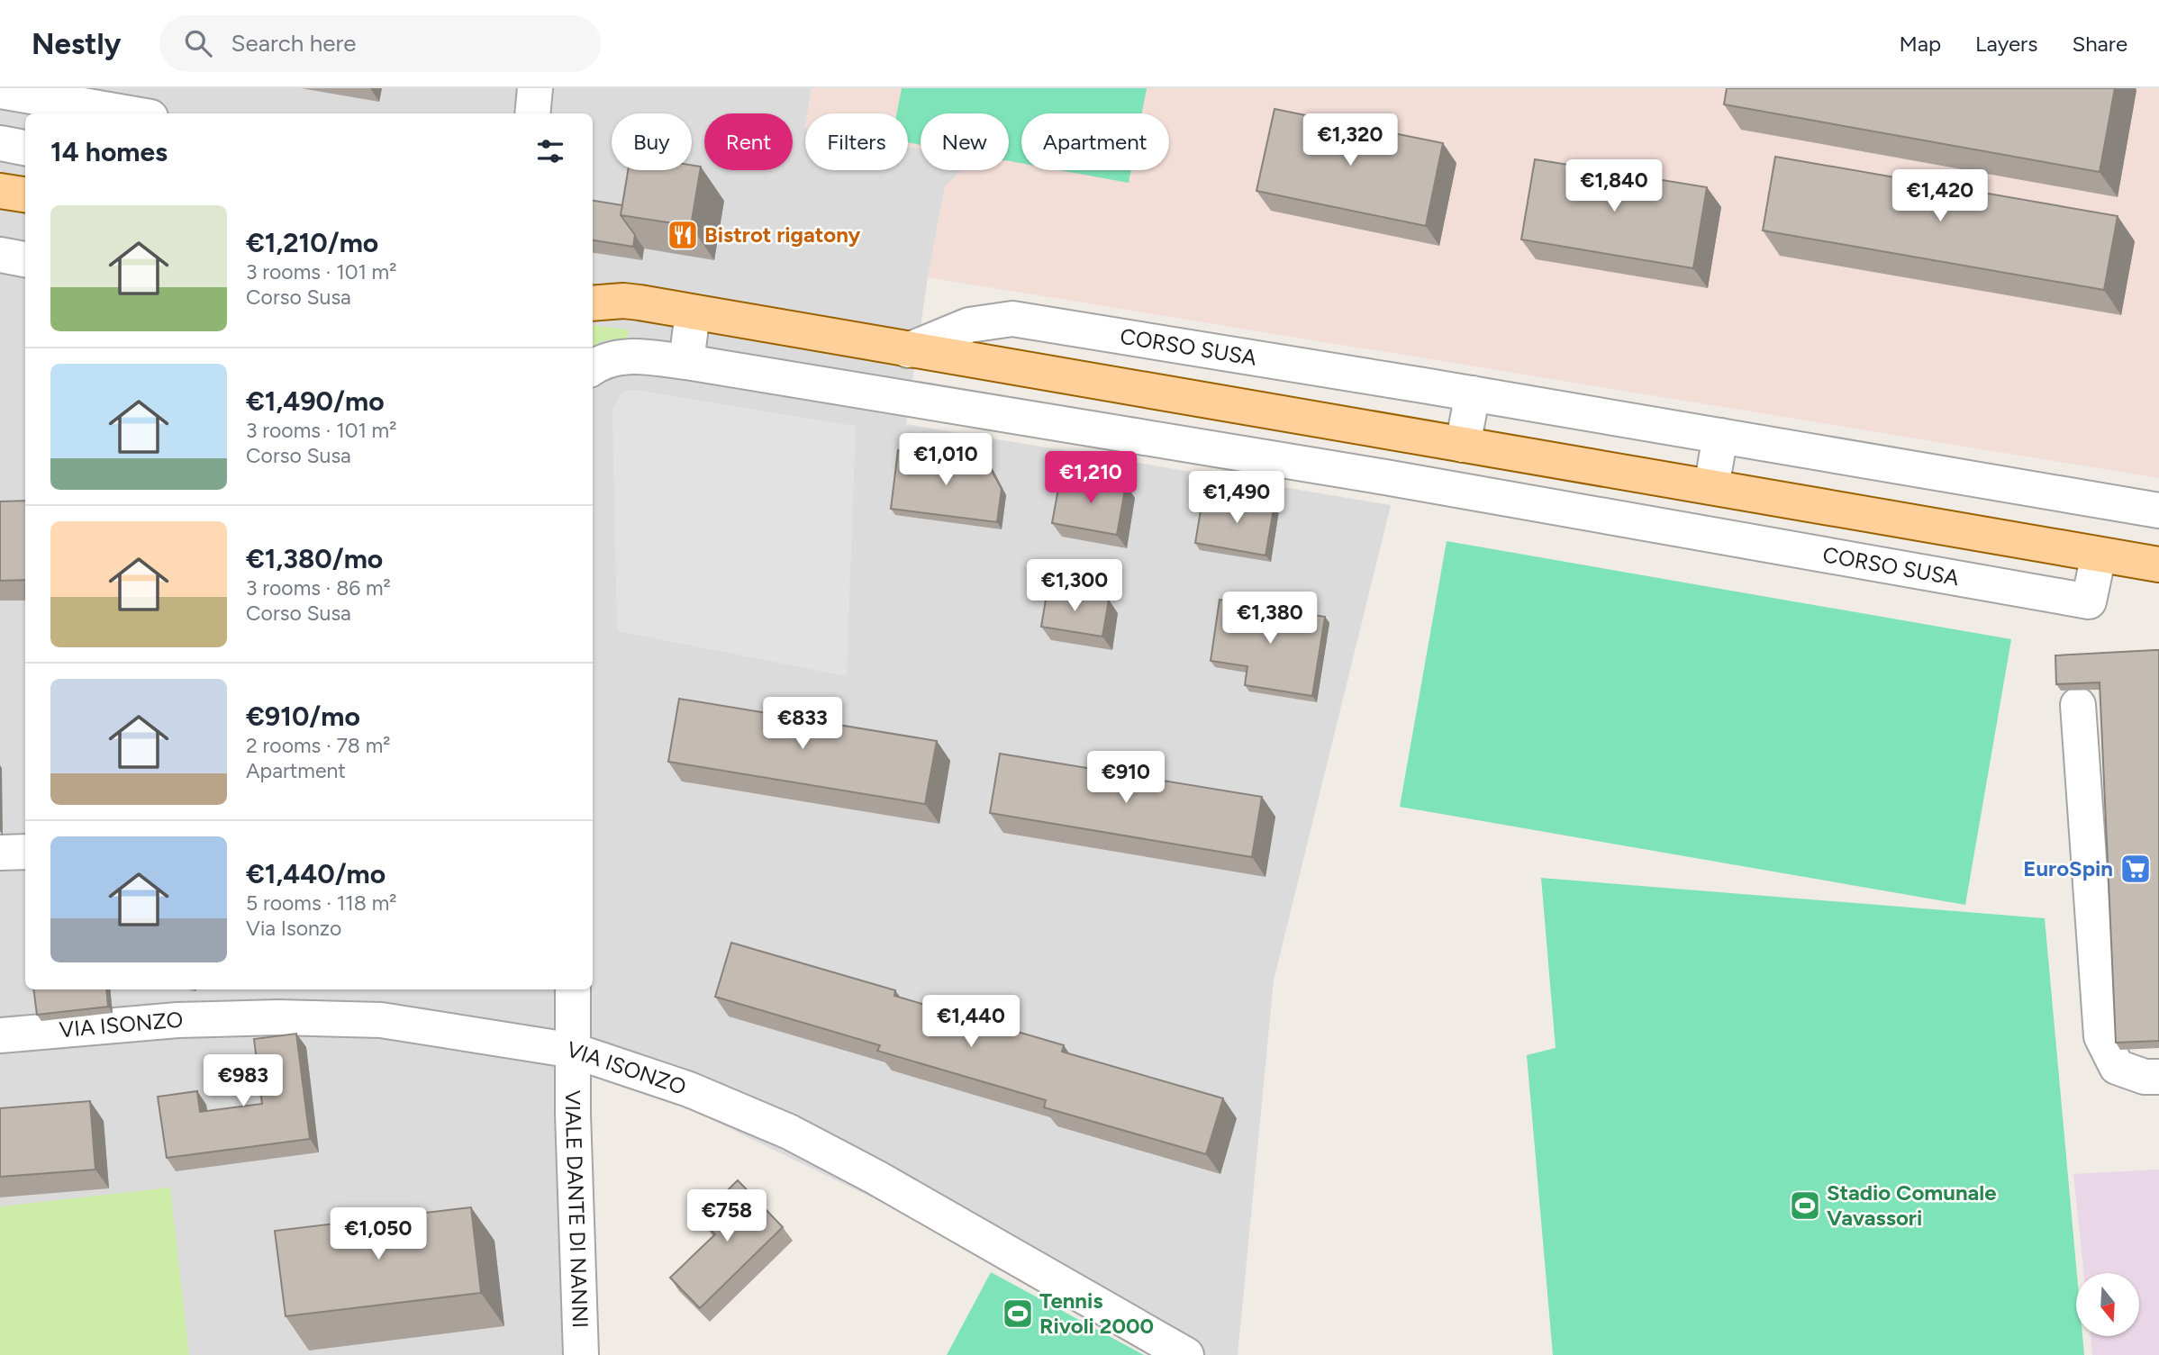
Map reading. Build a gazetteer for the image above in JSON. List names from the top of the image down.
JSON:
{
  "streets": {
    "street": ["CORSO SUSA", "VIA ISONZO", "VIALE DANTE DI NANNI"]
  },
  "crossings": [
    ["VIA ISONZO", "VIALE DANTE DI NANNI"]
  ],
  "places": {
    "restaurant": ["Bistrot rigatony"],
    "supermarket": ["EuroSpin"],
    "sports": ["Stadio Comunale Vavassori", "Tennis Rivoli 2000"]
  },
  "north": "bottom",
  "page": {
    "header": "Nestly",
    "search": "Search here",
    "nav": ["Map", "Layers", "Share"],
    "price": [
      "€1,320",
      "€1,840",
      "€1,420",
      "€1,010",
      "€1,210",
      "€1,490",
      "€1,300",
      "€1,380",
      "€833",
      "€910",
      "€1,440",
      "€983",
      "€758",
      "€1,050"
    ],
    "chip": [
      "Buy",
      "Rent",
      "Filters",
      "New",
      "Apartment"
    ],
    "heading": "14 homes",
    "list": [
      {
        "name": "€1,210/mo",
        "note": "3 rooms · 101 m² · Corso Susa"
      },
      {
        "name": "€1,490/mo",
        "note": "3 rooms · 101 m² · Corso Susa"
      },
      {
        "name": "€1,380/mo",
        "note": "3 rooms · 86 m² · Corso Susa"
      },
      {
        "name": "€910/mo",
        "note": "2 rooms · 78 m² · Apartment"
      },
      {
        "name": "€1,440/mo",
        "note": "5 rooms · 118 m² · Via Isonzo"
      }
    ]
  }
}
